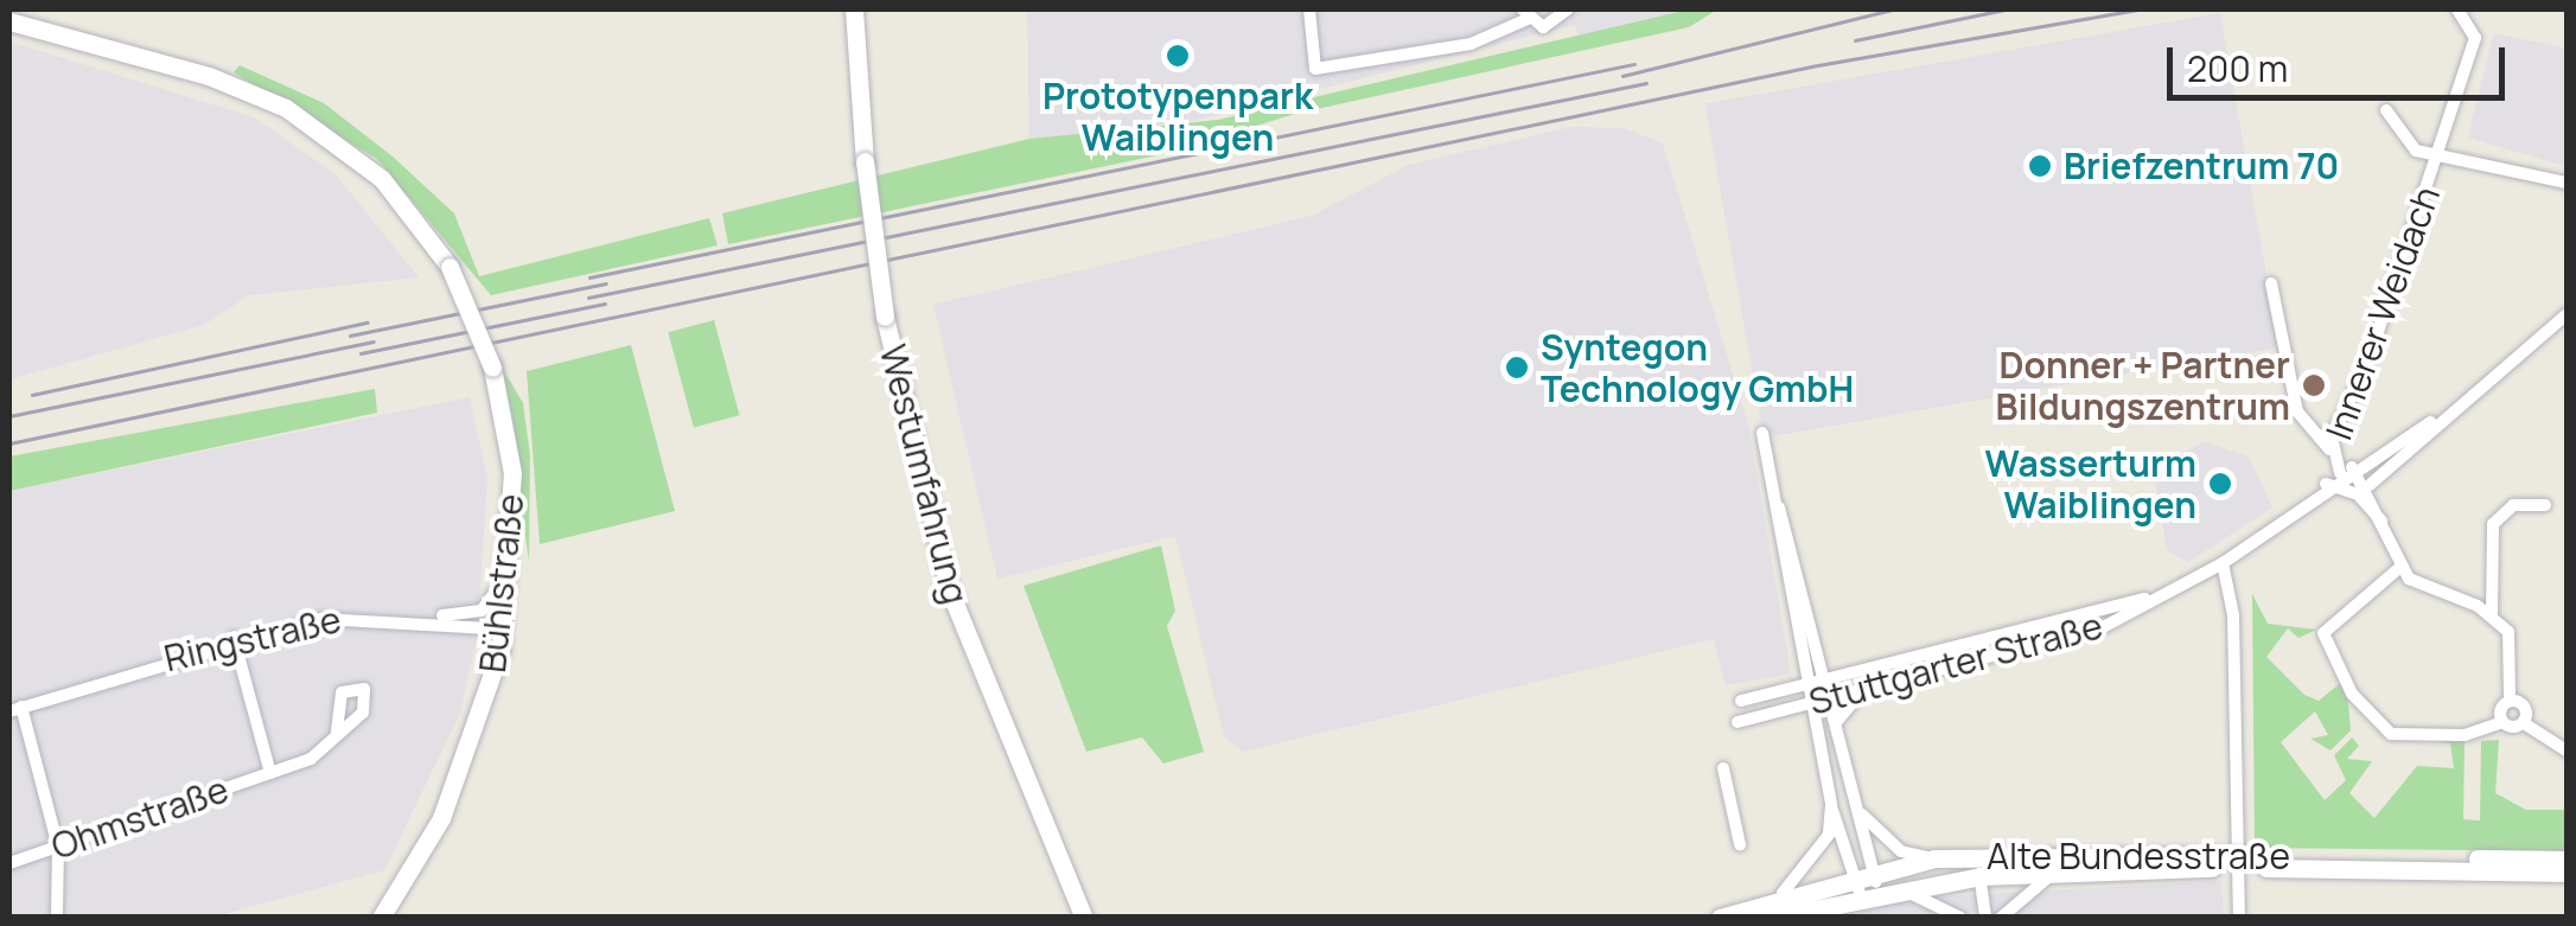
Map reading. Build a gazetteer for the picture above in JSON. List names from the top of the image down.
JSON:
{
  "streets": {
    "main road": ["Westumfahrung", "Bühlstraße", "Alte Bundesstraße"],
    "street": [
      "Innerer Weidach",
      "Ringstraße",
      "Stuttgarter Straße",
      "Ohmstraße"
    ]
  },
  "crossings": [
    ["Innerer Weidach", "Stuttgarter Straße"],
    ["Bühlstraße", "Ringstraße"],
    ["Ringstraße", "Ohmstraße"]
  ],
  "places": [
    "Prototypenpark Waiblingen",
    "Briefzentrum 70",
    "Syntegon Technology GmbH",
    "Donner + Partner Bildungszentrum",
    "Wasserturm Waiblingen"
  ],
  "scale_bar": "200 m"
}
